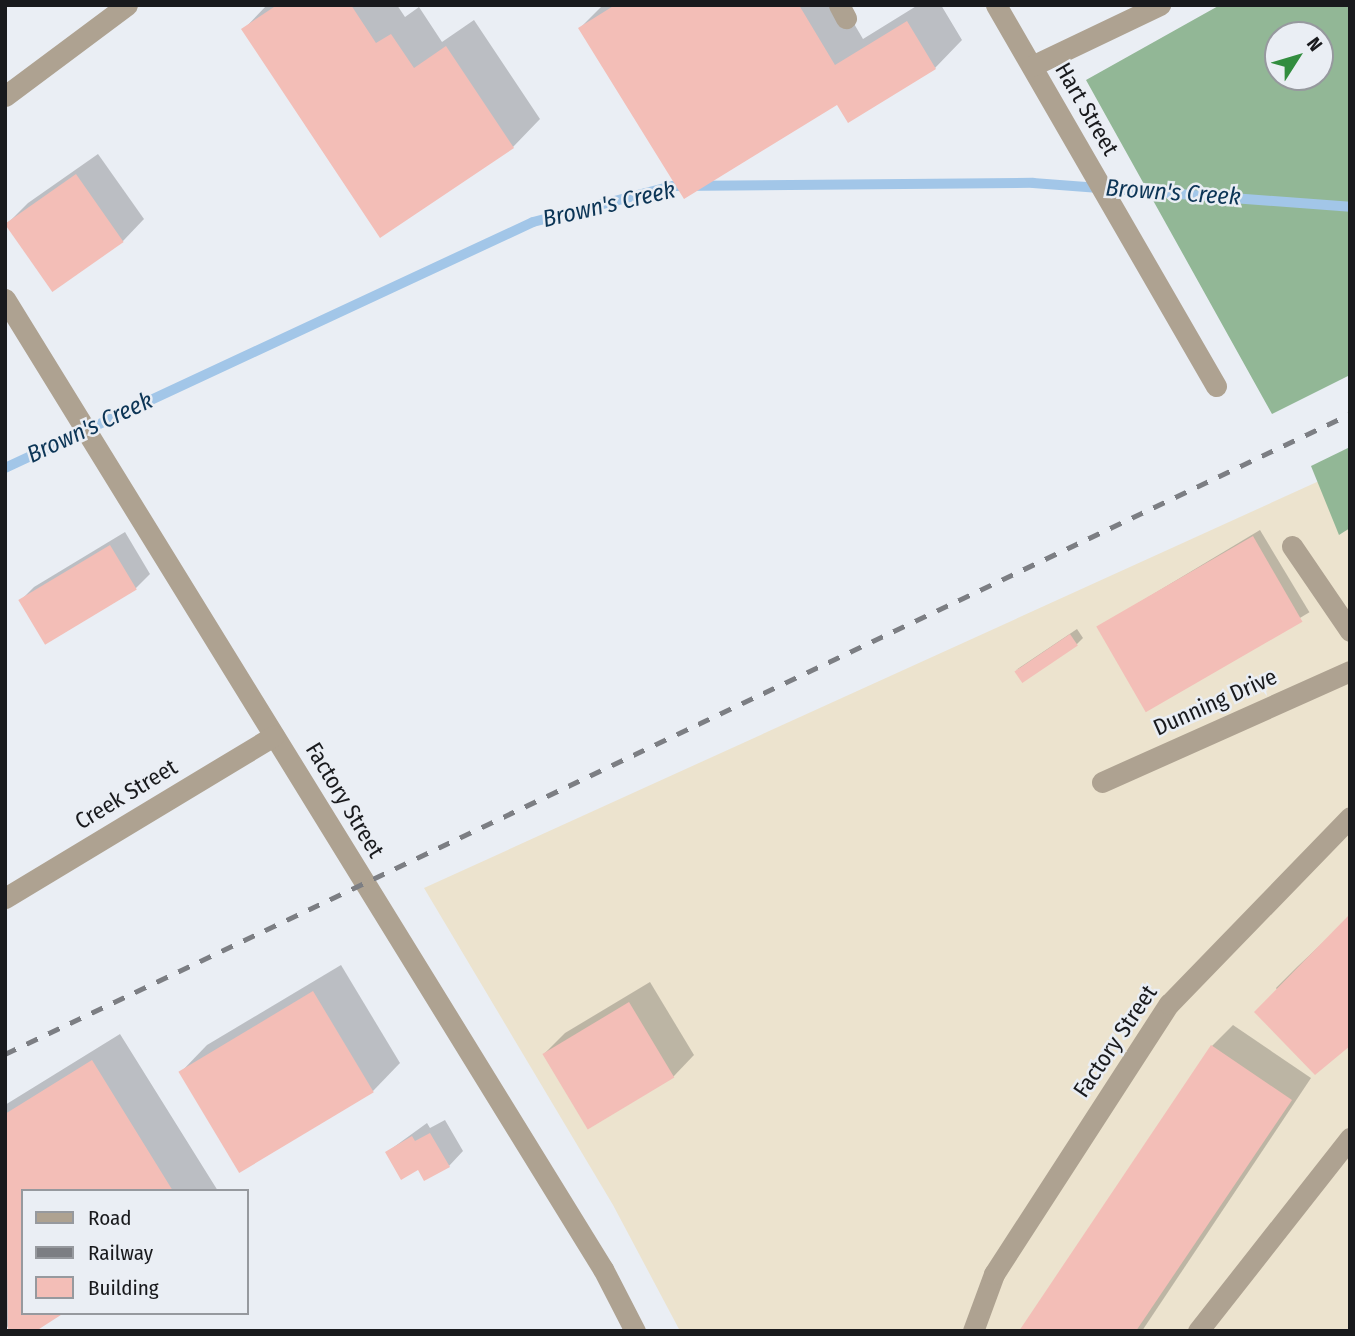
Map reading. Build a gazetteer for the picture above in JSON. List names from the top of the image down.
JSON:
{
  "streets": {
    "street": [
      "Hart Street",
      "Dunning Drive",
      "Creek Street",
      "Factory Street"
    ]
  },
  "crossings": [
    ["Creek Street", "Factory Street"]
  ],
  "water": ["Brown's Creek"],
  "legend": ["Road", "Railway", "Building"],
  "north": "top right"
}
